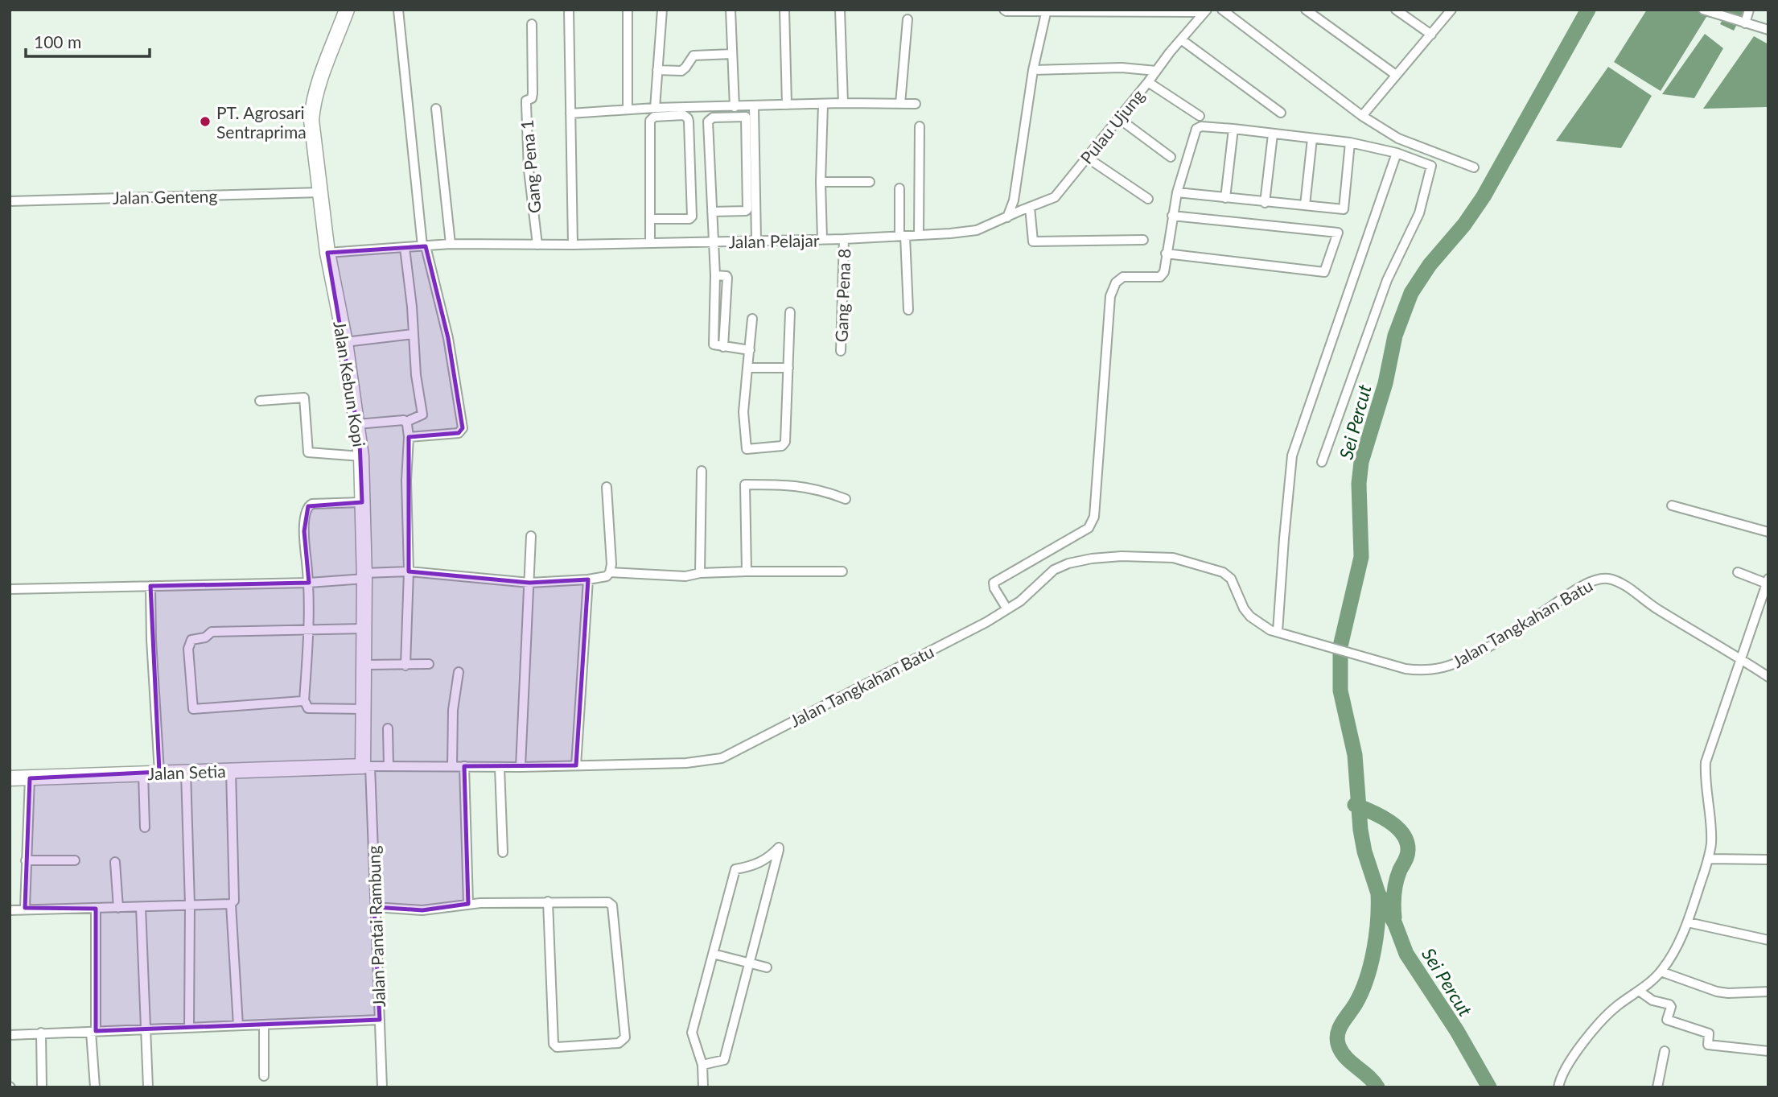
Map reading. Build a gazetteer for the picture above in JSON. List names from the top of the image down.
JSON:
{
  "streets": {
    "main road": ["Jalan Kebun Kopi", "Jalan Setia"],
    "street": [
      "Pulau Ujung",
      "Gang Pena 1",
      "Jalan Genteng",
      "Jalan Pelajar",
      "Gang Pena 8",
      "Jalan Tangkahan Batu",
      "Jalan Pantai Rambung"
    ]
  },
  "crossings": [
    ["Pulau Ujung", "Jalan Pelajar"],
    ["Gang Pena 1", "Jalan Pelajar"],
    ["Jalan Genteng", "Jalan Kebun Kopi"],
    ["Jalan Pelajar", "Gang Pena 8"],
    ["Jalan Pelajar", "Jalan Kebun Kopi"],
    ["Jalan Kebun Kopi", "Jalan Tangkahan Batu"],
    ["Jalan Kebun Kopi", "Jalan Setia"],
    ["Jalan Kebun Kopi", "Jalan Pantai Rambung"],
    ["Jalan Tangkahan Batu", "Jalan Setia"],
    ["Jalan Tangkahan Batu", "Jalan Pantai Rambung"],
    ["Jalan Setia", "Jalan Pantai Rambung"]
  ],
  "water": ["Sei Percut"],
  "places": ["PT. Agrosari Sentraprima"],
  "scale_bar": "100 m"
}
